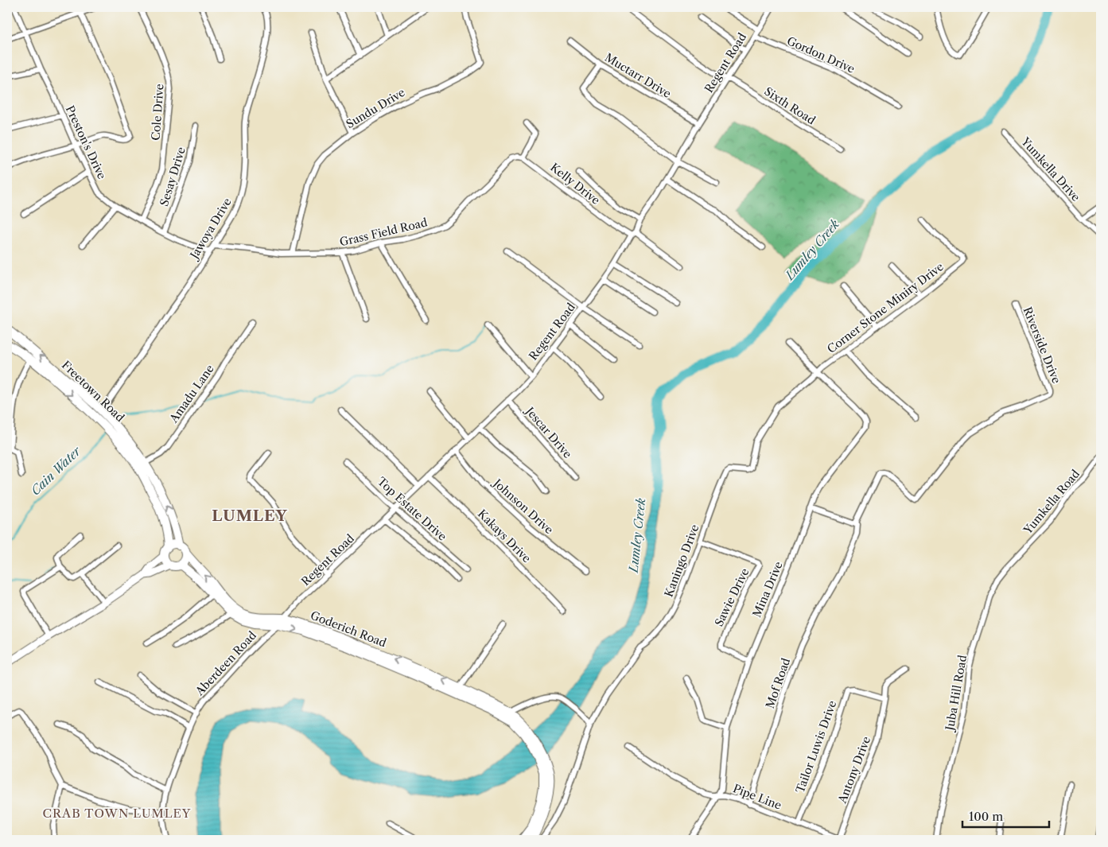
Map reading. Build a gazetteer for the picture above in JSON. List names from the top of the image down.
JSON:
{
  "streets": {
    "main road": ["Freetown Road", "Goderich Road"],
    "street": [
      "Gordon Drive",
      "Regent Road",
      "Muctarr Drive",
      "Sixth Road",
      "Sundu Drive",
      "Cole Drive",
      "Preston's Drive",
      "Yumkella Drive",
      "Sesay Drive",
      "Kelly Drive",
      "Jawoya Drive",
      "Grass Field Road",
      "Corner Stone Miniry Drive",
      "Riverside Drive",
      "Amadu Lane",
      "Jescar Drive",
      "Yumkella Road",
      "Johnson Drive",
      "Top Estate Drive",
      "Kakays Drive",
      "Kaningo Drive",
      "Mina Drive",
      "Sawie Drive",
      "Aberdeen Road",
      "Mof Road",
      "Juba Hill Road",
      "Tailor Luwis Drive",
      "Antony Drive",
      "Pipe Line"
    ]
  },
  "crossings": [
    ["Gordon Drive", "Regent Road"],
    ["Regent Road", "Muctarr Drive"],
    ["Regent Road", "Sixth Road"],
    ["Regent Road", "Kelly Drive"],
    ["Regent Road", "Jescar Drive"],
    ["Regent Road", "Johnson Drive"],
    ["Regent Road", "Top Estate Drive"],
    ["Regent Road", "Kakays Drive"],
    ["Regent Road", "Goderich Road"],
    ["Regent Road", "Aberdeen Road"],
    ["Sundu Drive", "Grass Field Road"],
    ["Cole Drive", "Preston's Drive"],
    ["Preston's Drive", "Sesay Drive"],
    ["Preston's Drive", "Jawoya Drive"],
    ["Kelly Drive", "Grass Field Road"],
    ["Jawoya Drive", "Freetown Road"],
    ["Corner Stone Miniry Drive", "Kaningo Drive"],
    ["Corner Stone Miniry Drive", "Mina Drive"],
    ["Riverside Drive", "Mof Road"],
    ["Freetown Road", "Amadu Lane"],
    ["Freetown Road", "Goderich Road"],
    ["Yumkella Road", "Juba Hill Road"],
    ["Kaningo Drive", "Mina Drive"],
    ["Kaningo Drive", "Sawie Drive"],
    ["Mina Drive", "Sawie Drive"],
    ["Mina Drive", "Pipe Line"],
    ["Goderich Road", "Aberdeen Road"],
    ["Mof Road", "Pipe Line"],
    ["Tailor Luwis Drive", "Antony Drive"],
    ["Tailor Luwis Drive", "Pipe Line"],
    ["Antony Drive", "Pipe Line"]
  ],
  "districts": ["LUMLEY", "CRAB TOWN LUMLEY"],
  "water": ["Lumley Creek", "Cain Water"],
  "scale_bar": "100 m"
}
